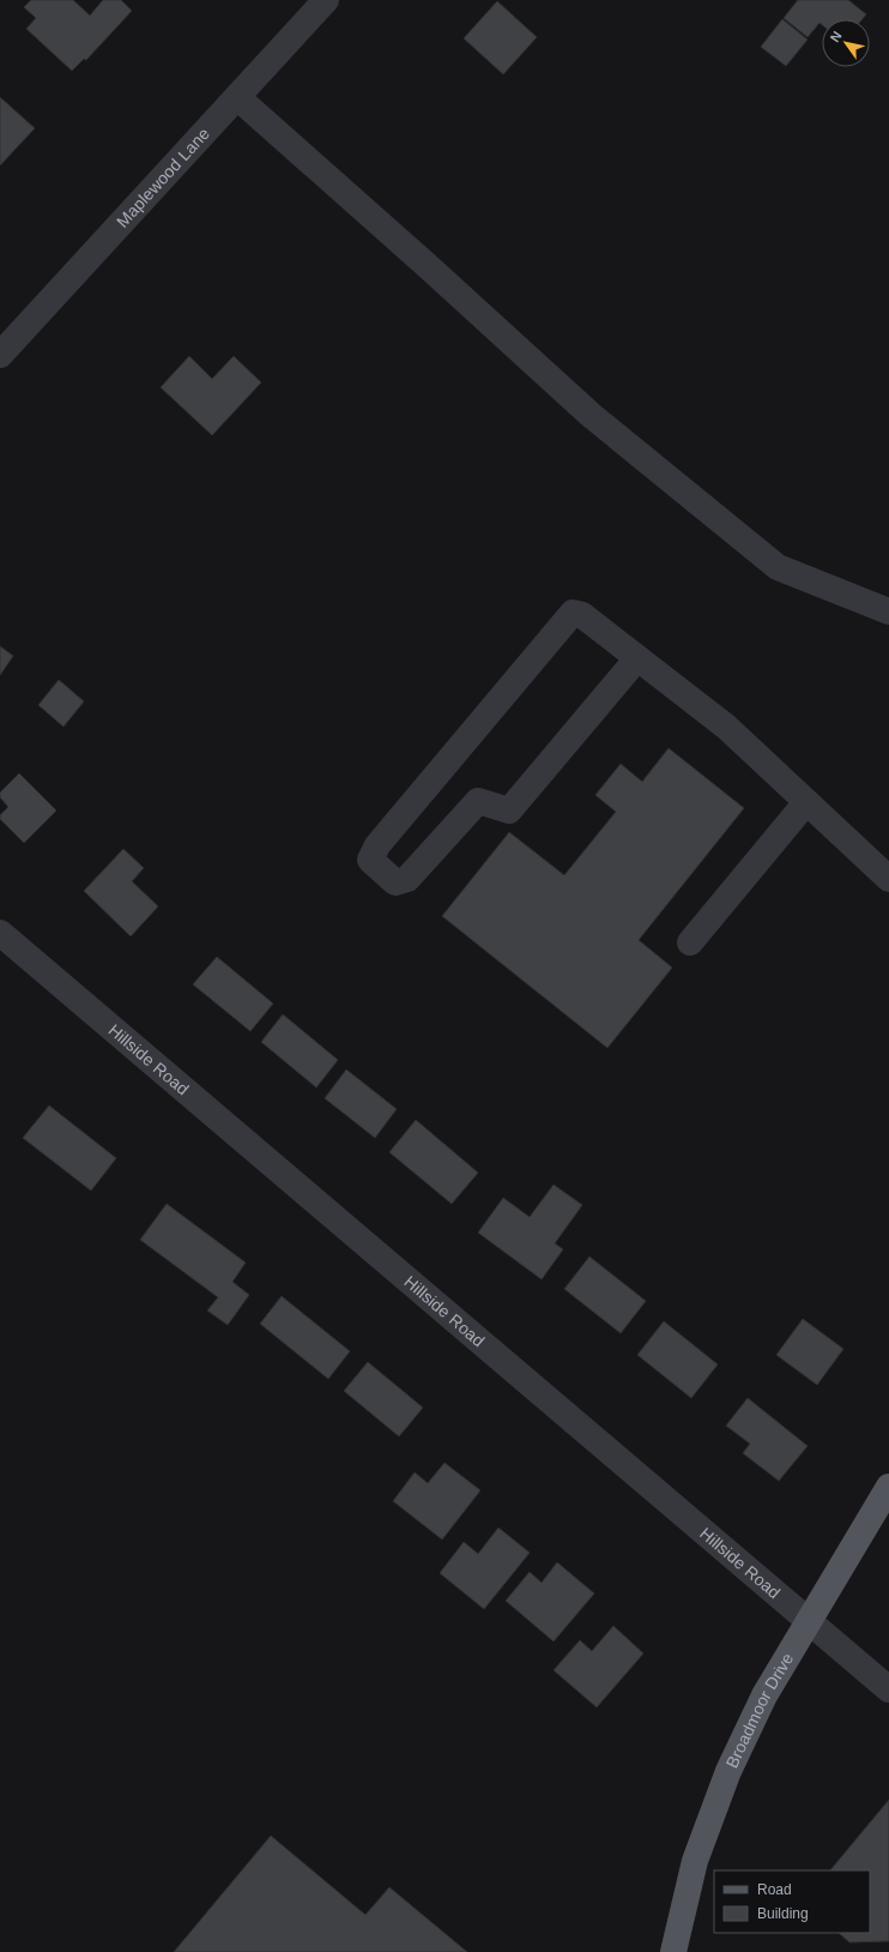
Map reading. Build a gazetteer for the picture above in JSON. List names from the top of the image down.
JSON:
{
  "streets": {
    "main road": ["Broadmoor Drive"],
    "street": ["Maplewood Lane", "Hillside Road"]
  },
  "crossings": [
    ["Hillside Road", "Broadmoor Drive"]
  ],
  "legend": ["Road", "Building"],
  "north": "top left"
}
